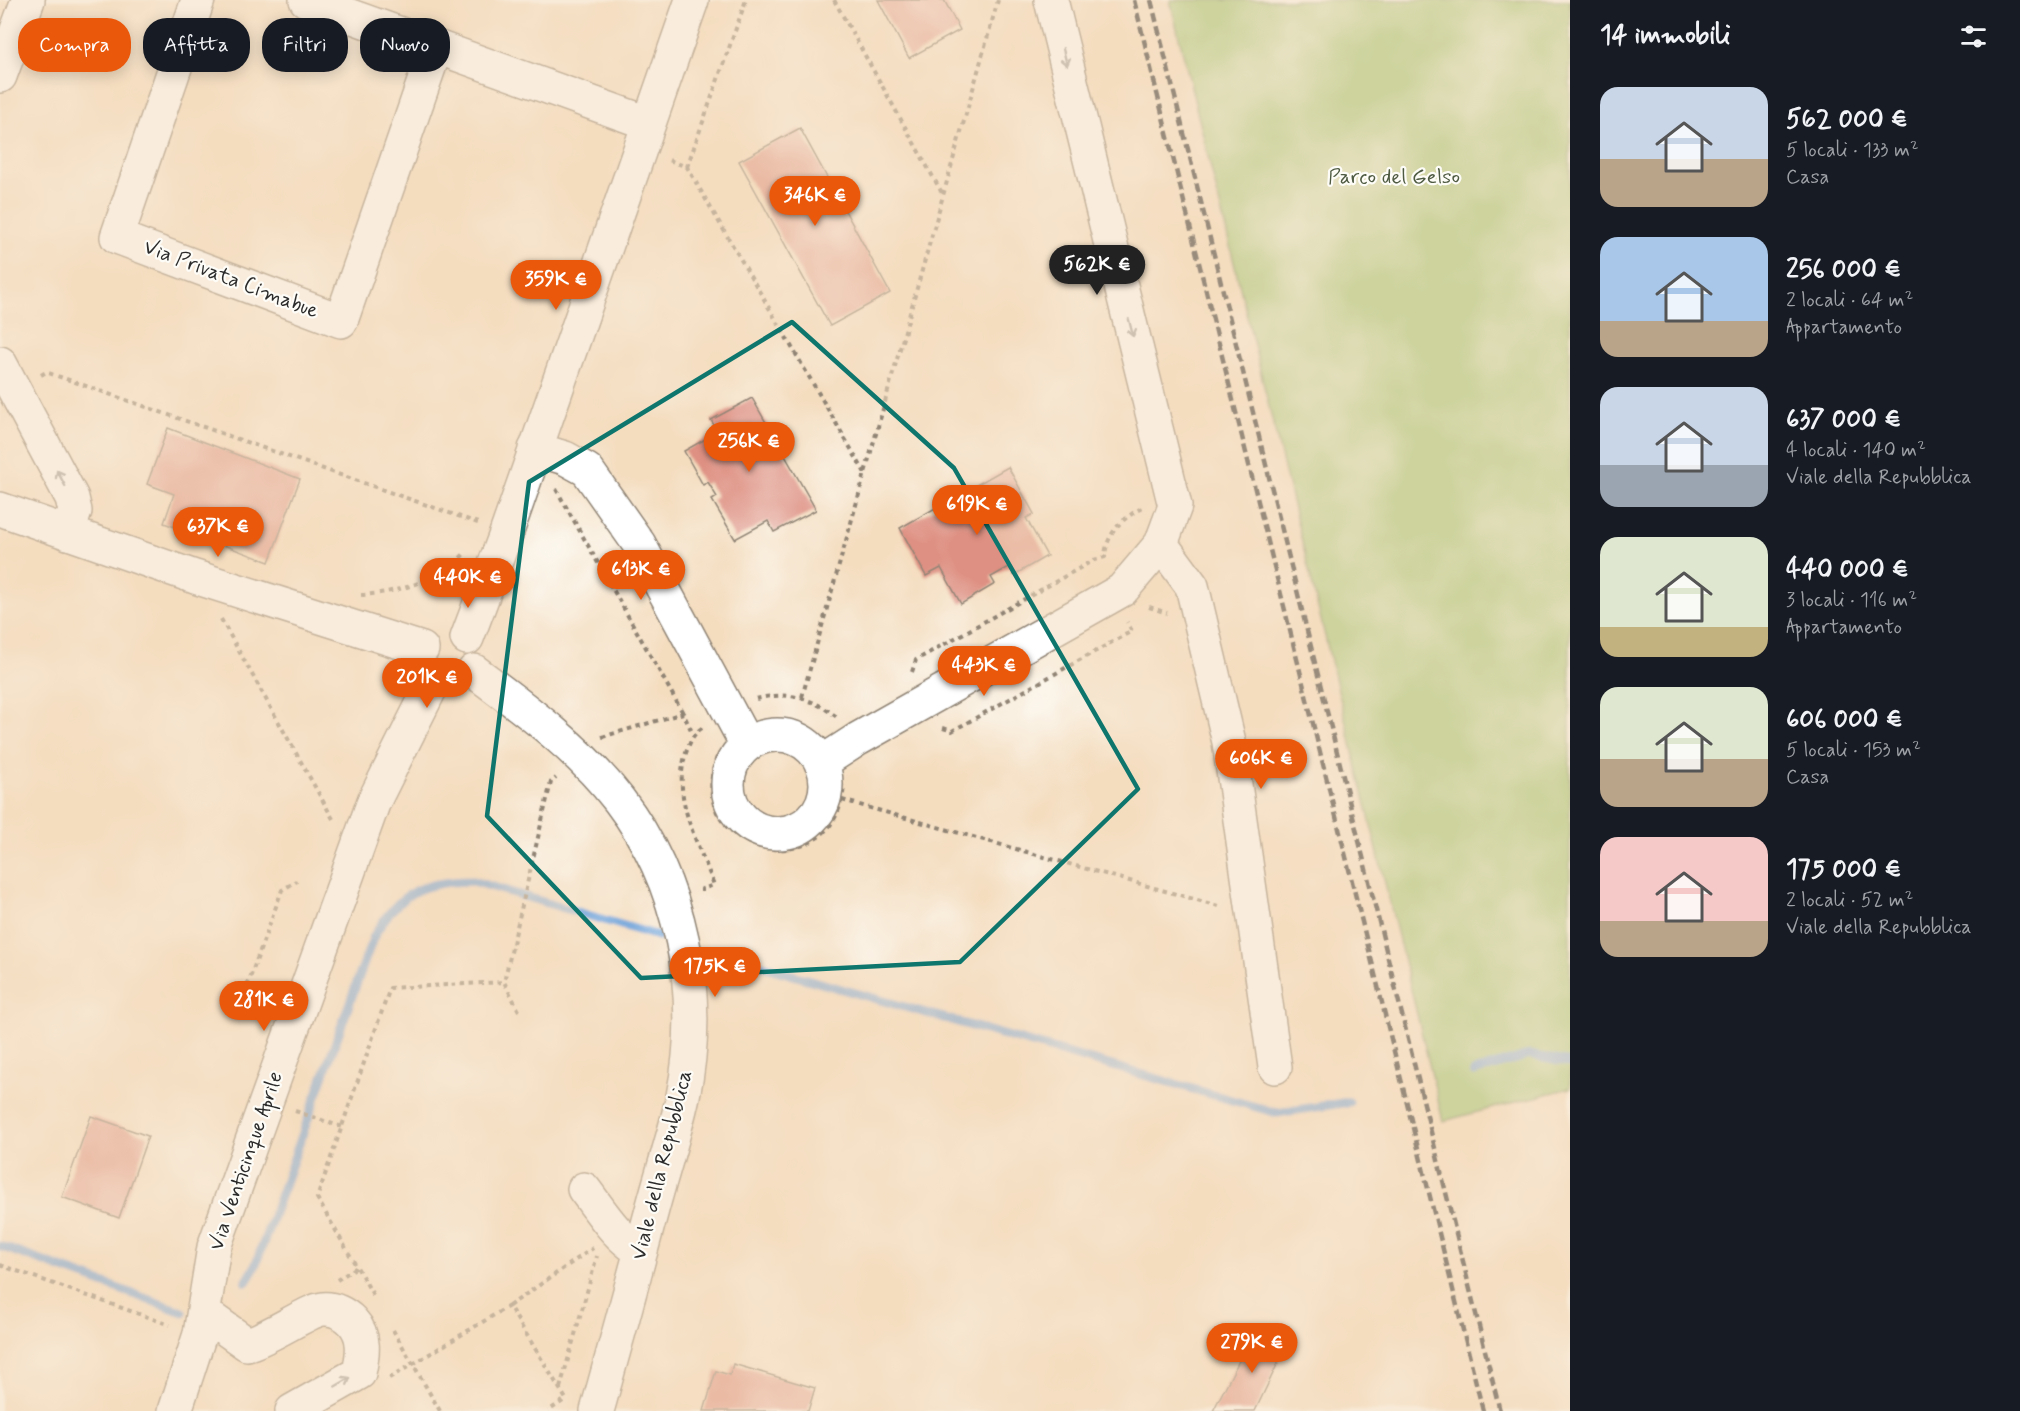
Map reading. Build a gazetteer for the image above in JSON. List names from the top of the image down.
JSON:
{
  "streets": {
    "street": ["Via Privata Cimabue", "Via Venticinque Aprile", "Viale della Repubblica"]
  },
  "crossings": [
    ["Via Venticinque Aprile", "Viale della Repubblica"]
  ],
  "parks": ["Parco del Gelso"],
  "page": {
    "heading": "14 immobili",
    "chip": [
      "Compra",
      "Affitta",
      "Filtri",
      "Nuovo"
    ],
    "list": [
      {
        "name": "562 000 €",
        "note": "5 locali · 133 m² · Casa"
      },
      {
        "name": "256 000 €",
        "note": "2 locali · 64 m² · Appartamento"
      },
      {
        "name": "637 000 €",
        "note": "4 locali · 140 m² · Viale della Repubblica"
      },
      {
        "name": "440 000 €",
        "note": "3 locali · 116 m² · Appartamento"
      },
      {
        "name": "606 000 €",
        "note": "5 locali · 153 m² · Casa"
      },
      {
        "name": "175 000 €",
        "note": "2 locali · 52 m² · Viale della Repubblica"
      }
    ],
    "price": [
      "346K €",
      "562K €",
      "359K €",
      "256K €",
      "619K €",
      "637K €",
      "613K €",
      "440K €",
      "443K €",
      "201K €",
      "606K €",
      "175K €",
      "281K €",
      "279K €"
    ]
  }
}
